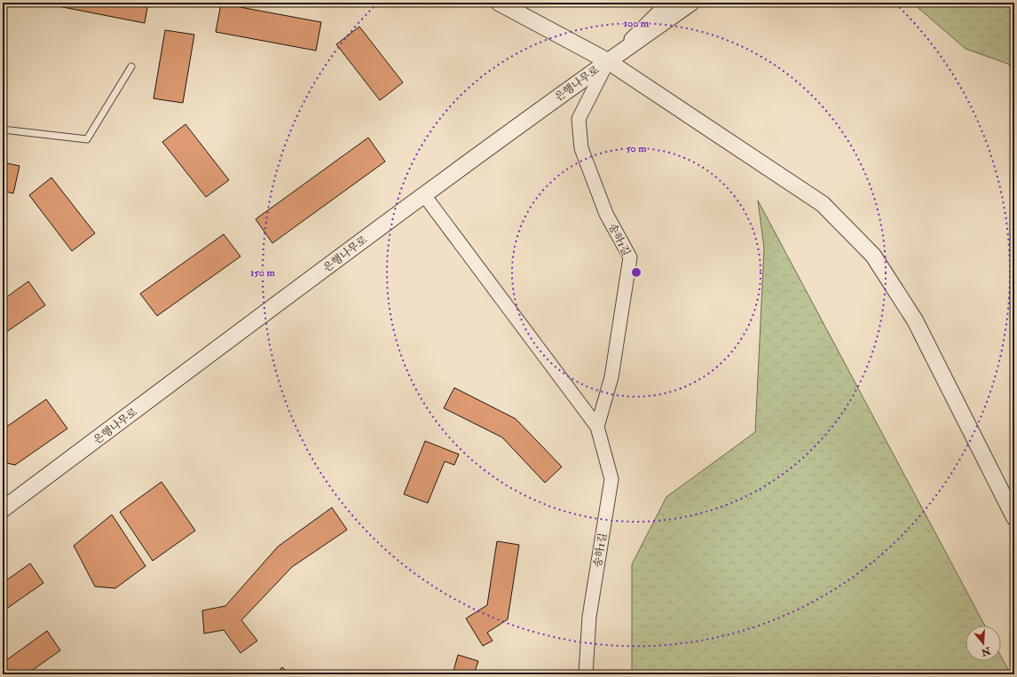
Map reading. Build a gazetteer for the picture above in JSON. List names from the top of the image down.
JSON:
{
  "streets": {
    "street": ["은행나무로", "송하1길"]
  },
  "crossings": [
    ["은행나무로", "송하1길"]
  ],
  "north": "bottom",
  "rings": ["100 m", "50 m", "150 m"]
}
